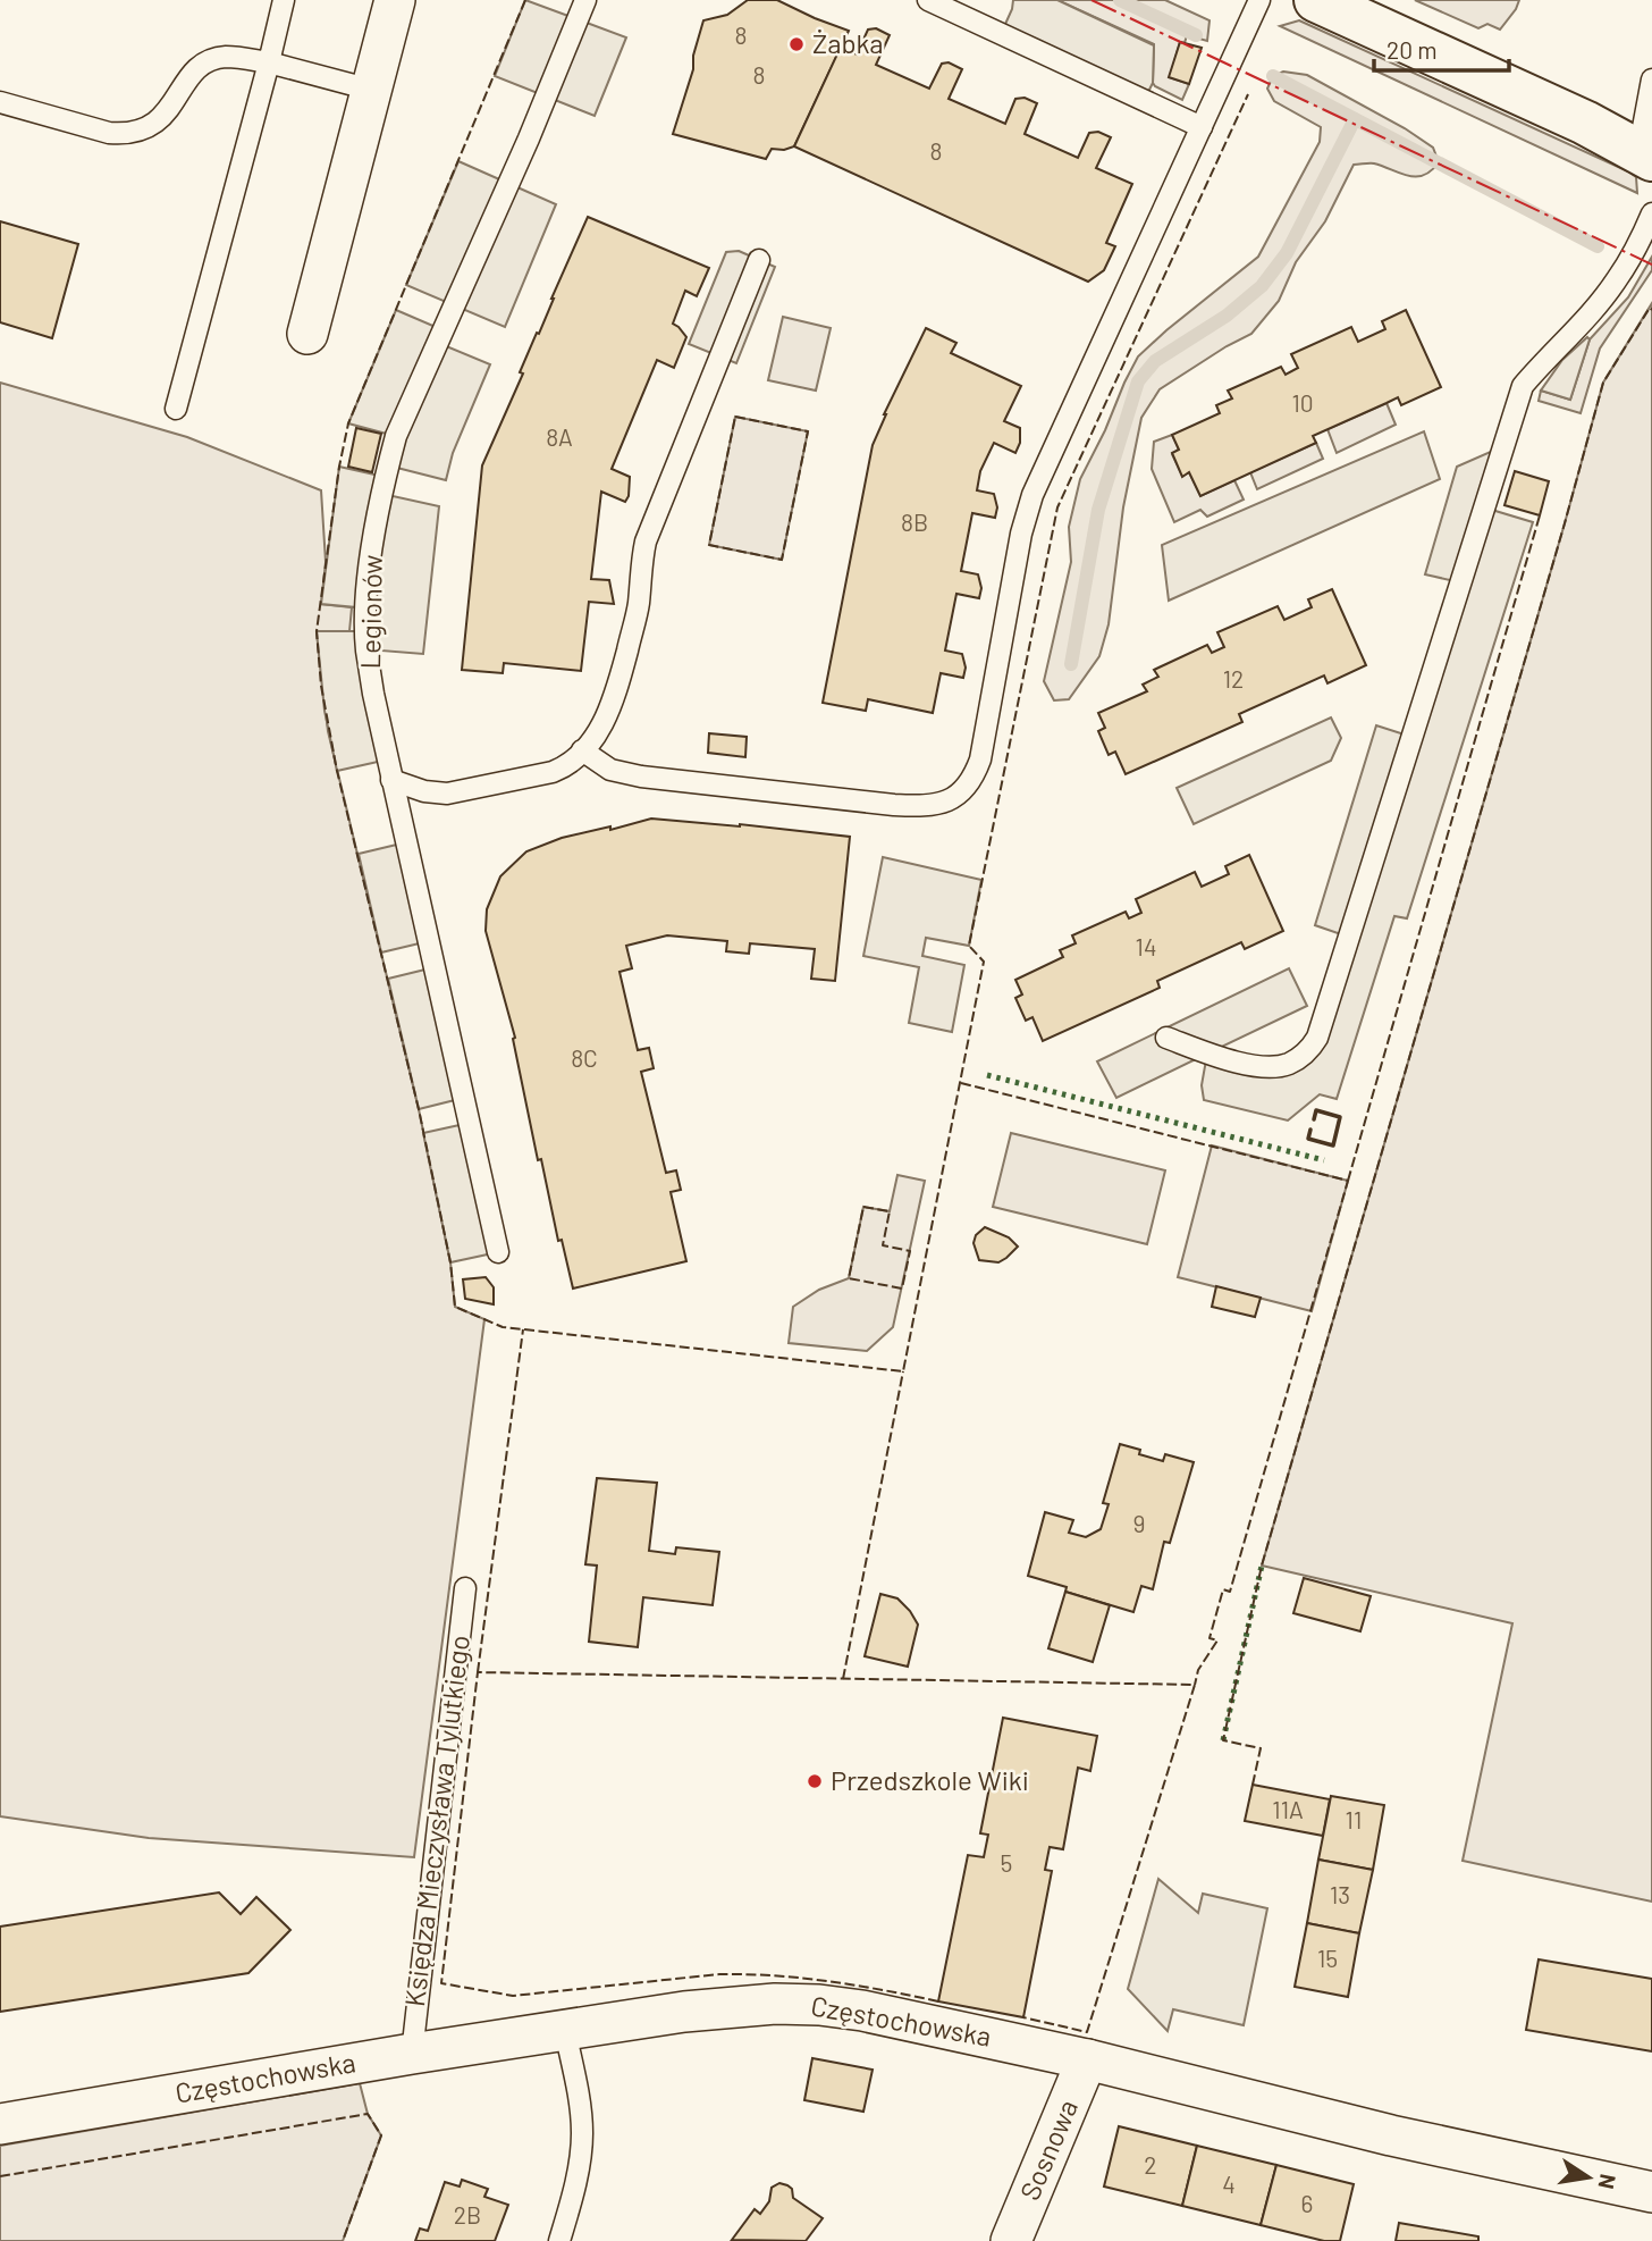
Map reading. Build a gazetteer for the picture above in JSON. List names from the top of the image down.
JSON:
{
  "streets": {
    "street": ["Częstochowska", "Sosnowa"],
    "lane": ["Legionów", "Księdza Mieczysława Tylutkiego"]
  },
  "crossings": [
    ["Księdza Mieczysława Tylutkiego", "Częstochowska"],
    ["Częstochowska", "Sosnowa"]
  ],
  "places": ["Żabka", "Przedszkole Wiki"],
  "house_numbers": [
    "8",
    "8",
    "8",
    "10",
    "8A",
    "8B",
    "12",
    "14",
    "8C",
    "9",
    "11A",
    "11",
    "5",
    "13",
    "15",
    "2",
    "4",
    "6",
    "2B"
  ],
  "scale_bar": "20 m",
  "north": "right"
}
